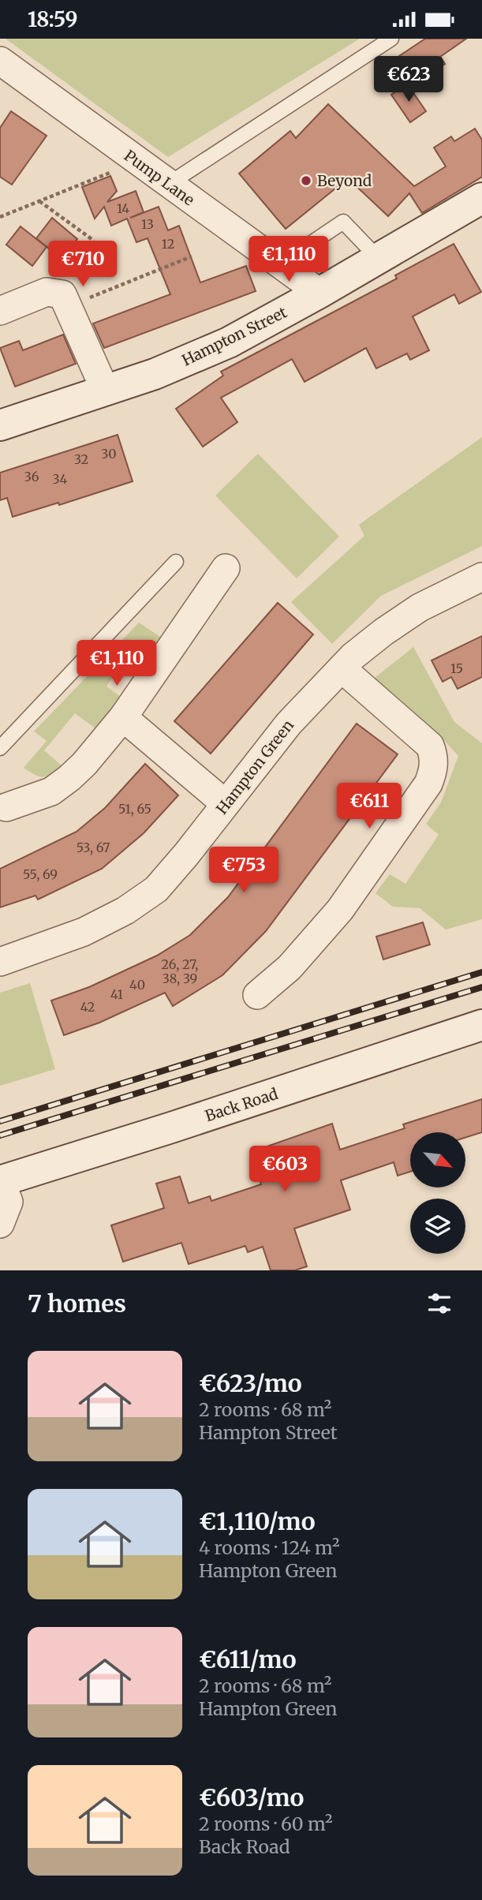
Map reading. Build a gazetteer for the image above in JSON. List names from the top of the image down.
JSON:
{
  "streets": {
    "street": [
      "Pump Lane",
      "Hampton Street",
      "Hampton Green",
      "Back Road"
    ]
  },
  "crossings": [
    ["Pump Lane", "Hampton Street"]
  ],
  "places": ["Beyond"],
  "house_numbers": [
    "14",
    "13",
    "12",
    "30",
    "32",
    "36",
    "34",
    "15",
    "51, 65",
    "53, 67",
    "55, 69",
    "26, 27, 38, 39",
    "40",
    "41",
    "42"
  ],
  "north": "bottom right",
  "page": {
    "status": "18:59",
    "price": [
      "€623",
      "€1,110",
      "€710",
      "€1,110",
      "€611",
      "€753",
      "€603"
    ],
    "heading": "7 homes",
    "list": [
      {
        "name": "€623/mo",
        "note": "2 rooms · 68 m² · Hampton Street"
      },
      {
        "name": "€1,110/mo",
        "note": "4 rooms · 124 m² · Hampton Green"
      },
      {
        "name": "€611/mo",
        "note": "2 rooms · 68 m² · Hampton Green"
      },
      {
        "name": "€603/mo",
        "note": "2 rooms · 60 m² · Back Road"
      }
    ]
  }
}
